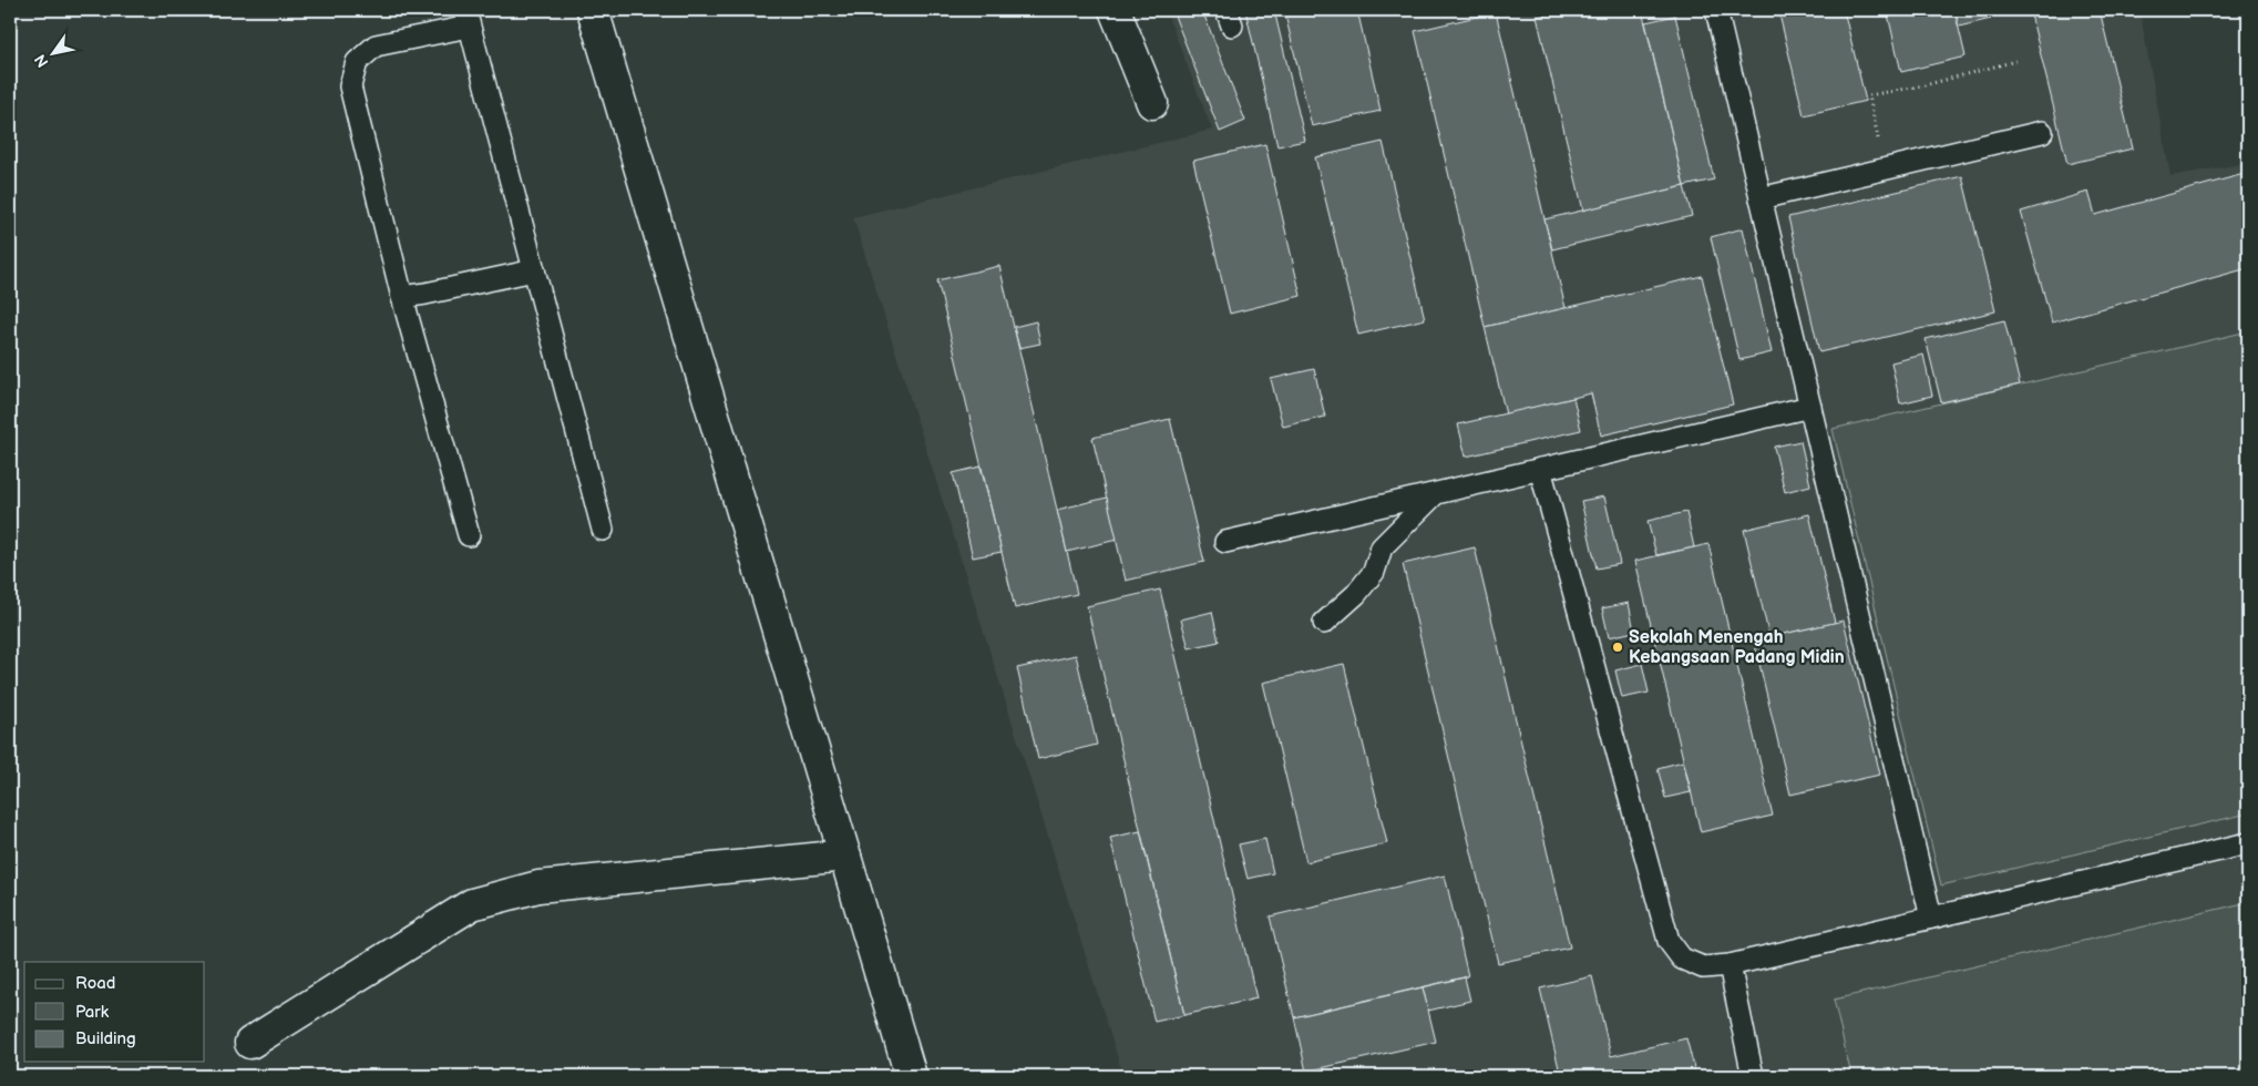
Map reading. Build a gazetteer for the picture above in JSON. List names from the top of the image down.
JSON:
{
  "places": ["Sekolah Menengah Kebangsaan Padang Midin"],
  "legend": ["Road", "Park", "Building"],
  "north": "bottom left"
}
